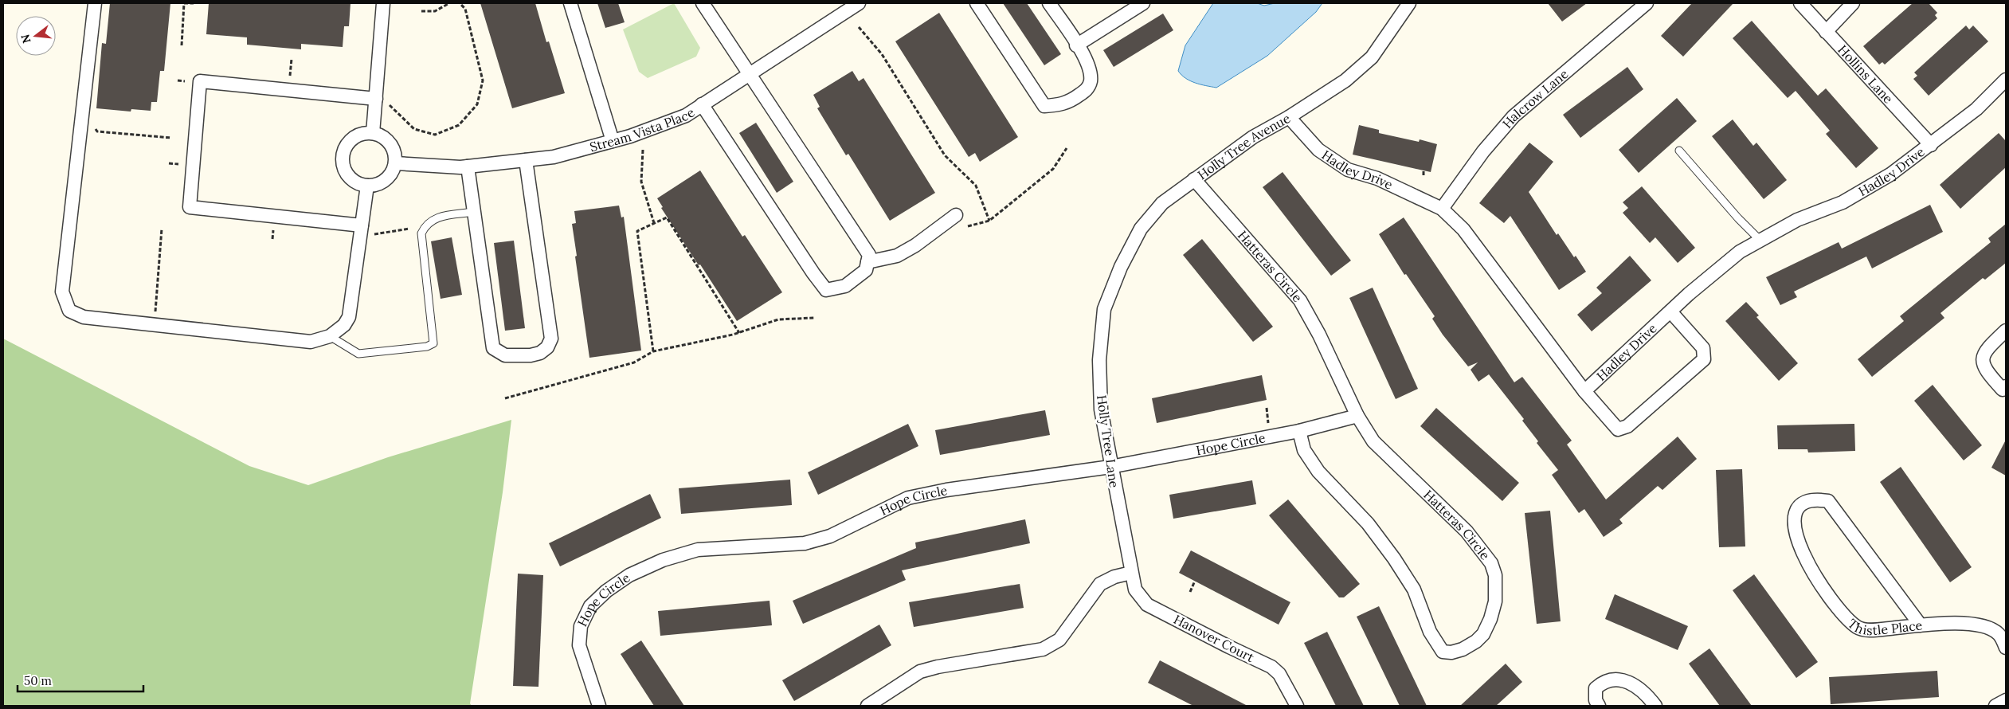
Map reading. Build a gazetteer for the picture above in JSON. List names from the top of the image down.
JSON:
{
  "streets": {
    "street": [
      "Hollins Lane",
      "Halcrow Lane",
      "Stream Vista Place",
      "Holly Tree Avenue",
      "Hadley Drive",
      "Hatteras Circle",
      "Holly Tree Lane",
      "Hope Circle",
      "Thistle Place",
      "Hanover Court"
    ]
  },
  "crossings": [
    ["Hollins Lane", "Hadley Drive"],
    ["Halcrow Lane", "Hadley Drive"],
    ["Holly Tree Avenue", "Hadley Drive"],
    ["Holly Tree Avenue", "Hatteras Circle"],
    ["Holly Tree Avenue", "Holly Tree Lane"],
    ["Hatteras Circle", "Hope Circle"],
    ["Holly Tree Lane", "Hope Circle"],
    ["Holly Tree Lane", "Hanover Court"]
  ],
  "scale_bar": "50 m",
  "north": "left"
}
